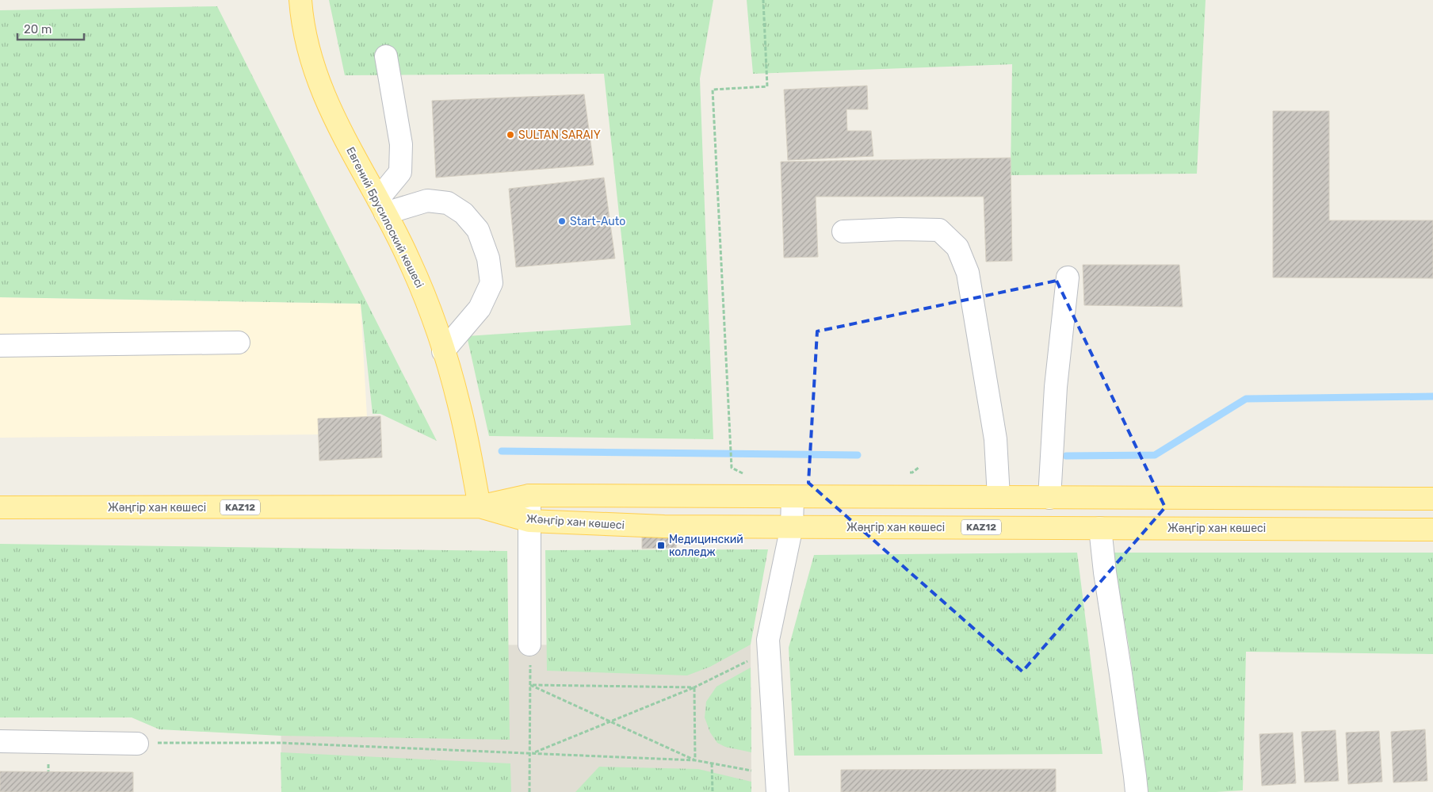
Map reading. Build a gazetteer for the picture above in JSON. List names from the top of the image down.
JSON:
{
  "streets": {
    "main road": ["Евгений Брусилоский көшесі", "Жәңгір хан көшесі", "KAZ12"]
  },
  "crossings": [
    ["Евгений Брусилоский көшесі", "Жәңгір хан көшесі"]
  ],
  "places": {
    "other": ["SULTAN SARAIY", "Start-Auto"],
    "transit": ["Медицинский колледж"]
  },
  "scale_bar": "20 m"
}
